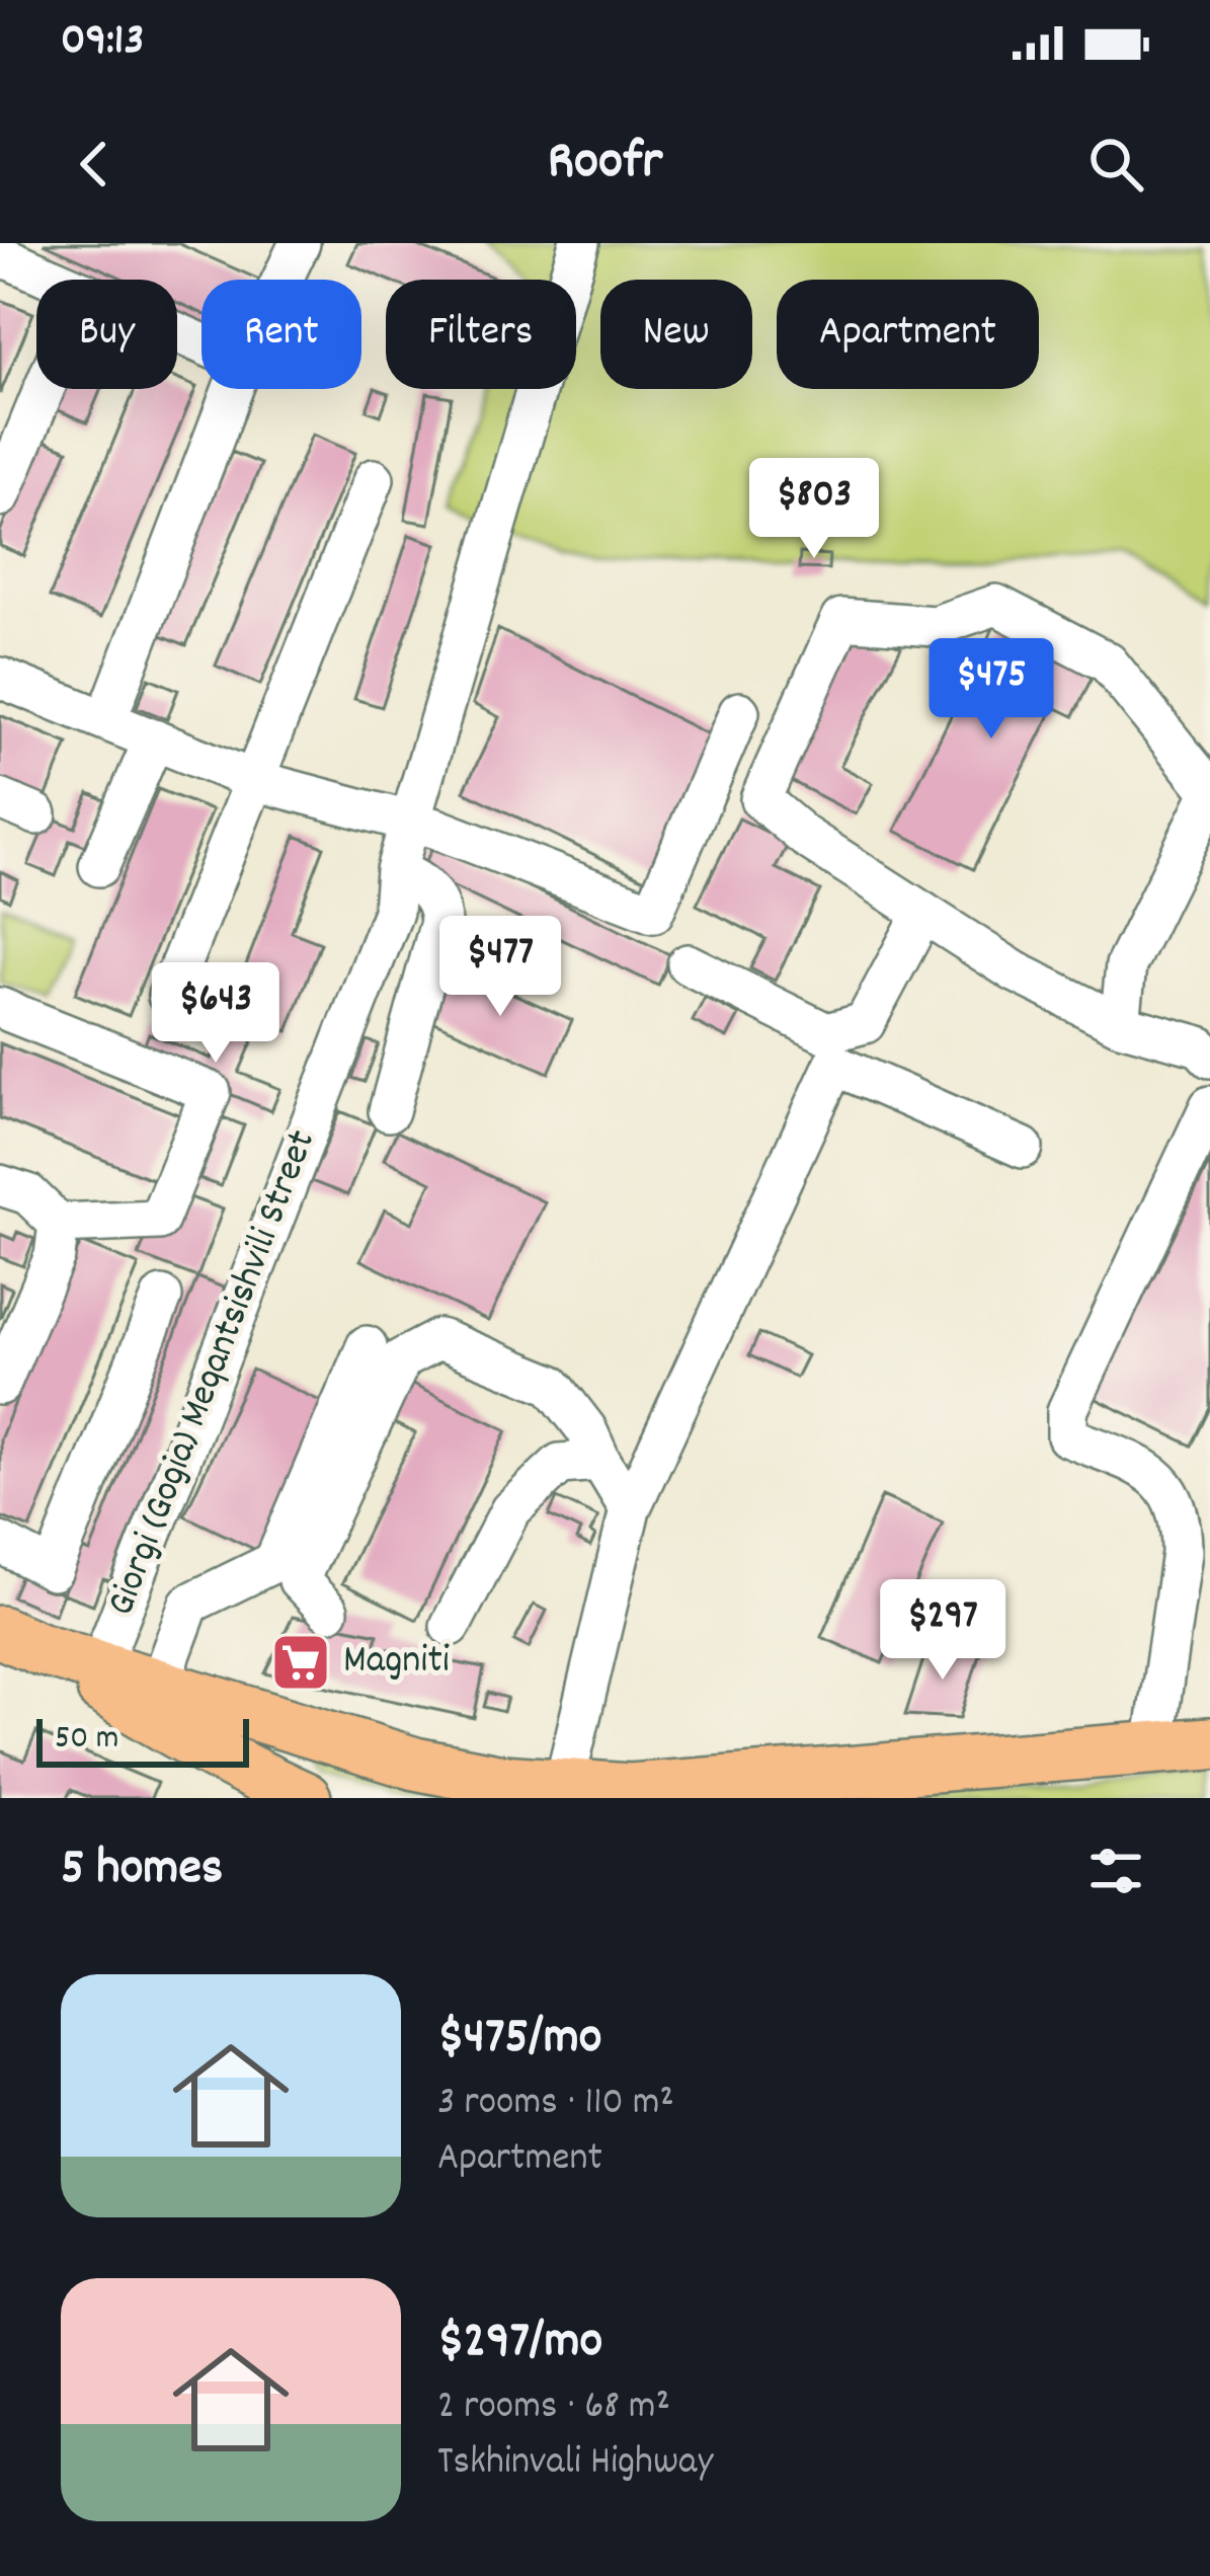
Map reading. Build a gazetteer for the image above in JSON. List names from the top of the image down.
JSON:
{
  "streets": {
    "street": ["Giorgi (Gogia) Meqantsishvili Street"]
  },
  "places": {
    "supermarket": ["Magniti"]
  },
  "scale_bar": "50 m",
  "page": {
    "status": "09:13",
    "header": "Roofr",
    "chip": [
      "Buy",
      "Rent",
      "Filters",
      "New",
      "Apartment"
    ],
    "price": [
      "$803",
      "$475",
      "$477",
      "$643",
      "$297"
    ],
    "scale": "50 m",
    "heading": "5 homes",
    "list": [
      {
        "name": "$475/mo",
        "note": "3 rooms · 110 m² · Apartment"
      },
      {
        "name": "$297/mo",
        "note": "2 rooms · 68 m² · Tskhinvali Highway"
      }
    ]
  }
}
